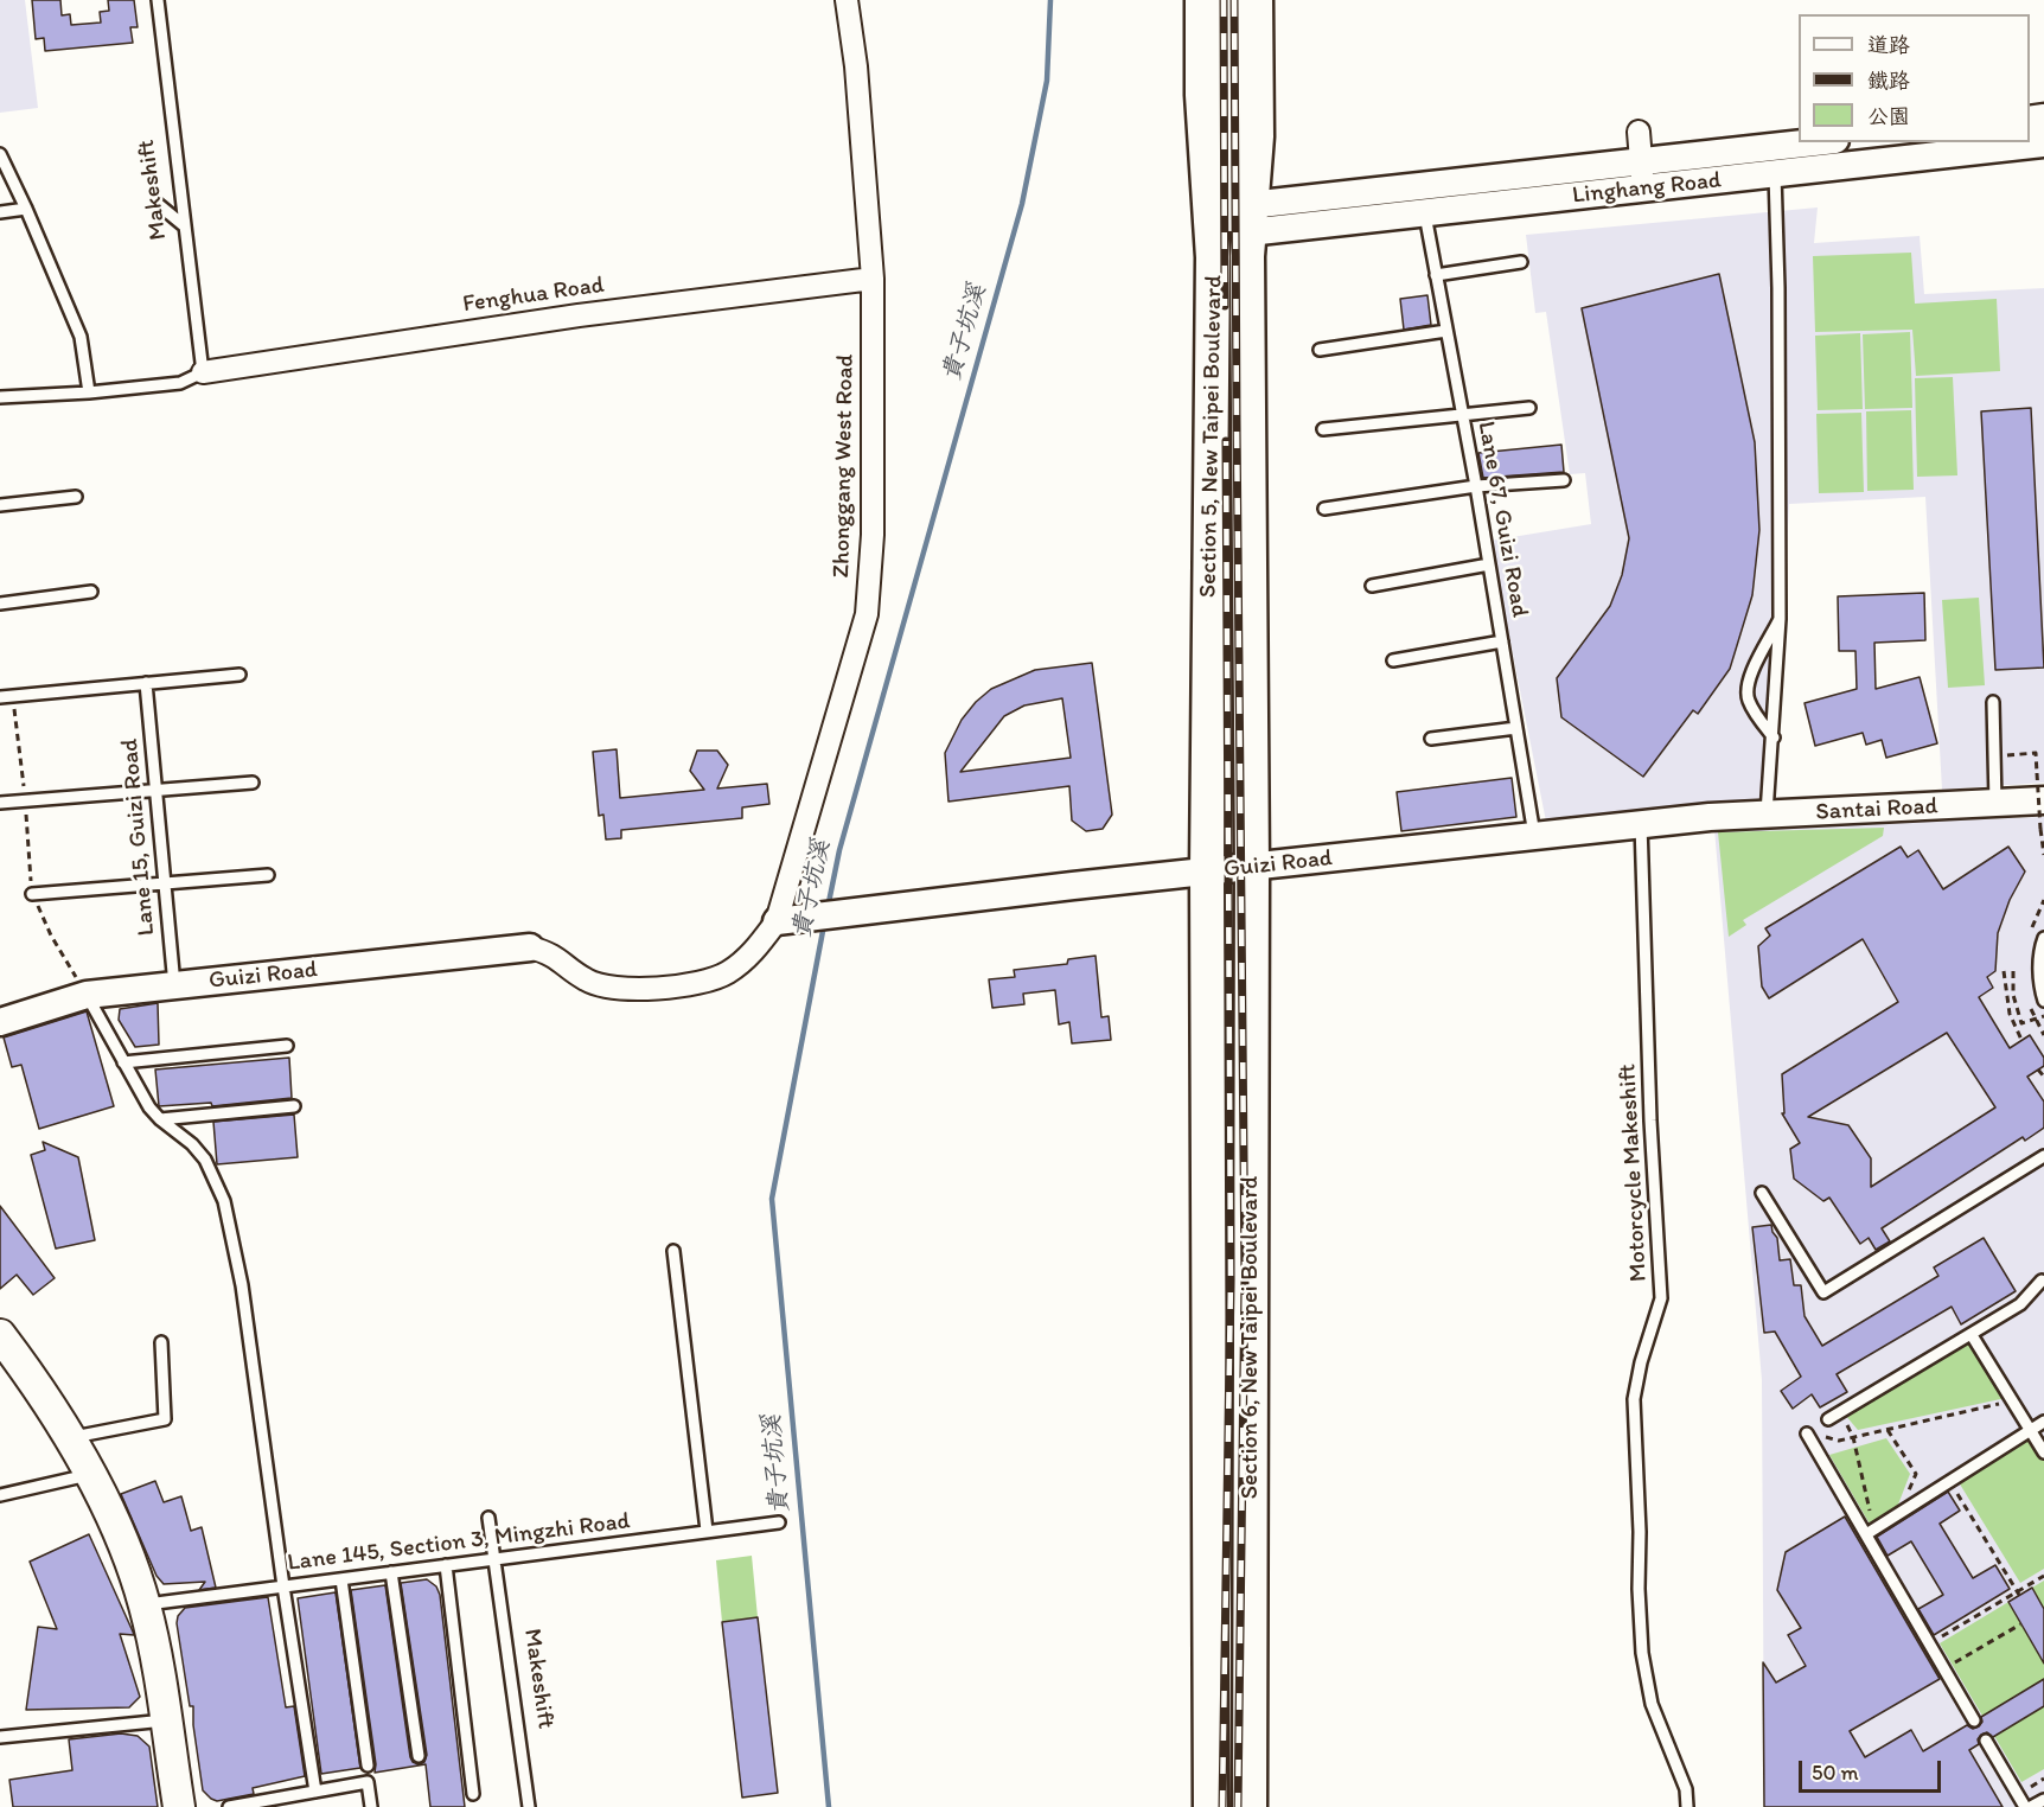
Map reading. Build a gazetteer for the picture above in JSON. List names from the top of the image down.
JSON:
{
  "streets": {
    "main road": ["Section 5, New Taipei Boulevard", "Section 6, New Taipei Boulevard"],
    "street": [
      "Linghang Road",
      "Fenghua Road",
      "Zhonggang West Road",
      "Santai Road",
      "Guizi Road"
    ],
    "lane": [
      "Makeshift",
      "Lane 67, Guizi Road",
      "Lane 15, Guizi Road",
      "Motorcycle Makeshift",
      "Lane 145, Section 3, Mingzhi Road"
    ]
  },
  "crossings": [
    ["Linghang Road", "Section 5, New Taipei Boulevard"],
    ["Linghang Road", "Lane 67, Guizi Road"],
    ["Makeshift", "Fenghua Road"],
    ["Makeshift", "Lane 145, Section 3, Mingzhi Road"],
    ["Fenghua Road", "Zhonggang West Road"],
    ["Section 5, New Taipei Boulevard", "Guizi Road"],
    ["Section 5, New Taipei Boulevard", "Section 6, New Taipei Boulevard"],
    ["Zhonggang West Road", "Guizi Road"],
    ["Lane 67, Guizi Road", "Guizi Road"],
    ["Santai Road", "Guizi Road"],
    ["Lane 15, Guizi Road", "Guizi Road"],
    ["Guizi Road", "Motorcycle Makeshift"],
    ["Guizi Road", "Section 6, New Taipei Boulevard"]
  ],
  "water": ["貴子坑溪"],
  "legend": ["道路", "鐵路", "公園"],
  "scale_bar": "50 m"
}
